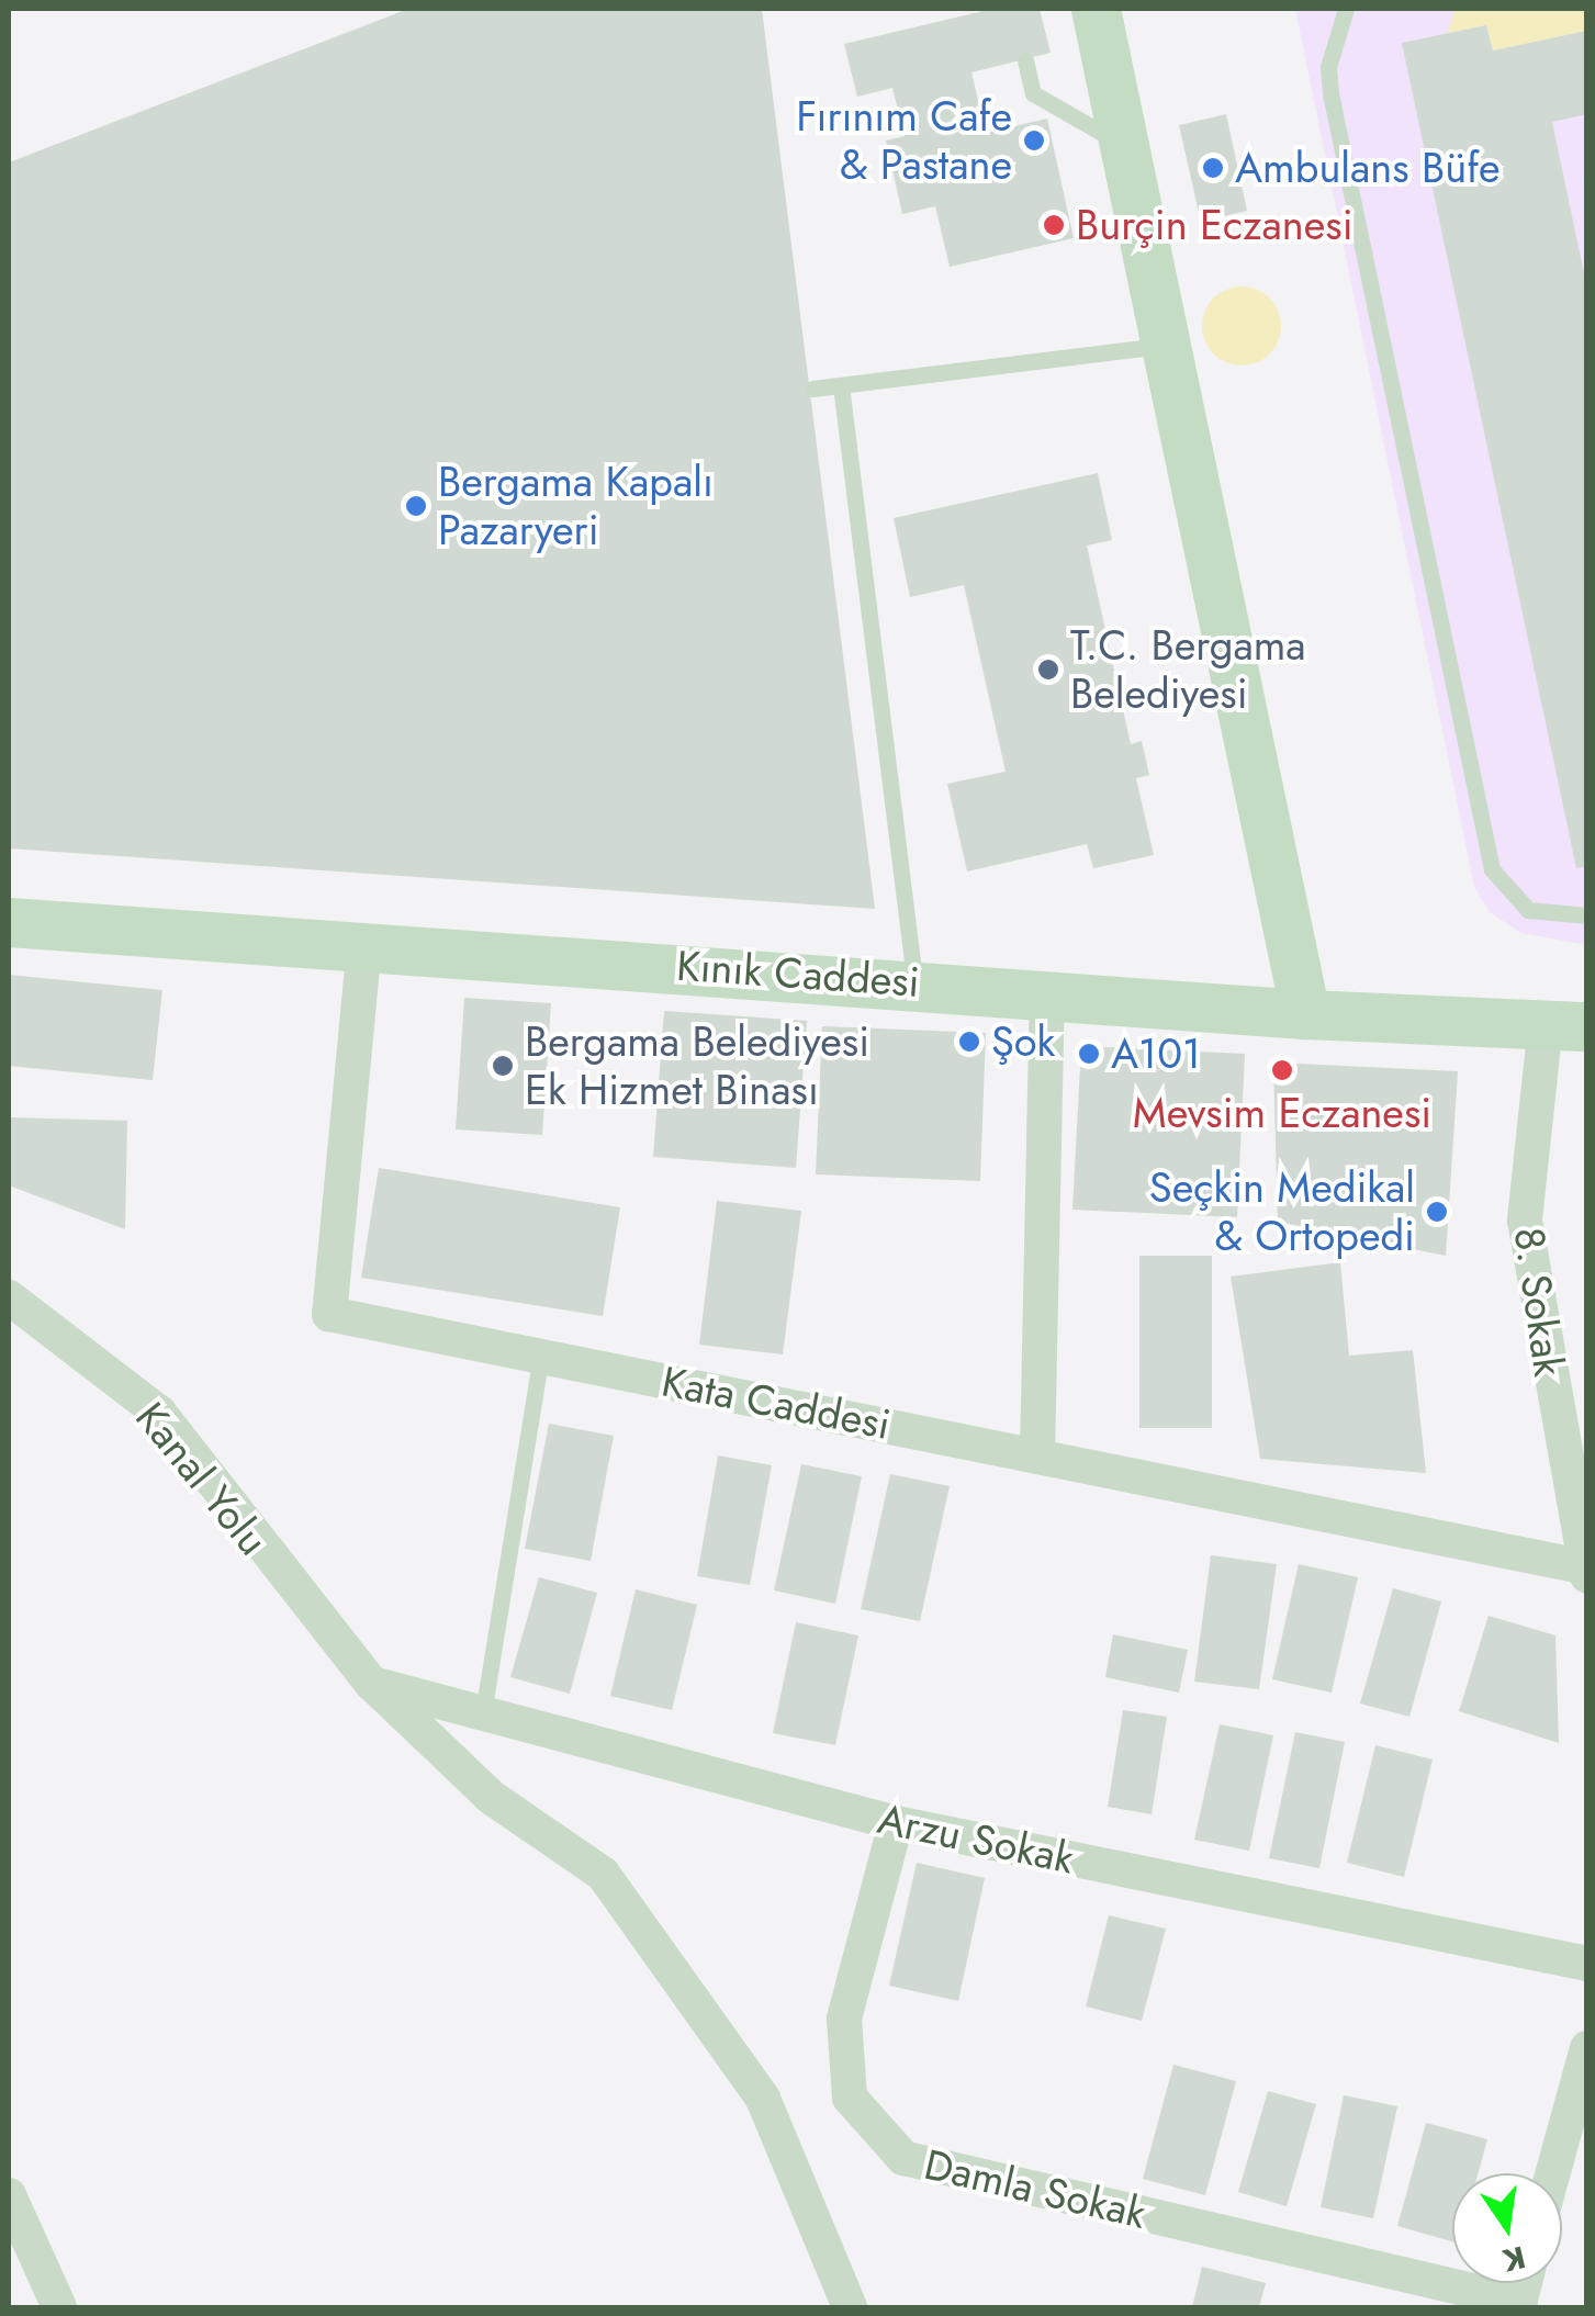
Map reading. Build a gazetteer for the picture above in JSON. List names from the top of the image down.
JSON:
{
  "streets": {
    "main road": ["Kınık Caddesi"],
    "street": [
      "8. Sokak",
      "Kata Caddesi",
      "Kanal Yolu",
      "Arzu Sokak",
      "Damla Sokak"
    ]
  },
  "crossings": [
    ["Kınık Caddesi", "8. Sokak"],
    ["Kınık Caddesi", "Kata Caddesi"],
    ["8. Sokak", "Kata Caddesi"],
    ["Kanal Yolu", "Arzu Sokak"],
    ["Arzu Sokak", "Damla Sokak"]
  ],
  "places": [
    "Fırınım Cafe & Pastane",
    "Ambulans Büfe",
    "Burçin Eczanesi",
    "Bergama Kapalı Pazaryeri",
    "T.C. Bergama Belediyesi",
    "Şok",
    "A101",
    "Bergama Belediyesi Ek Hizmet Binası",
    "Mevsim Eczanesi",
    "Seçkin Medikal & Ortopedi"
  ],
  "north": "bottom"
}
